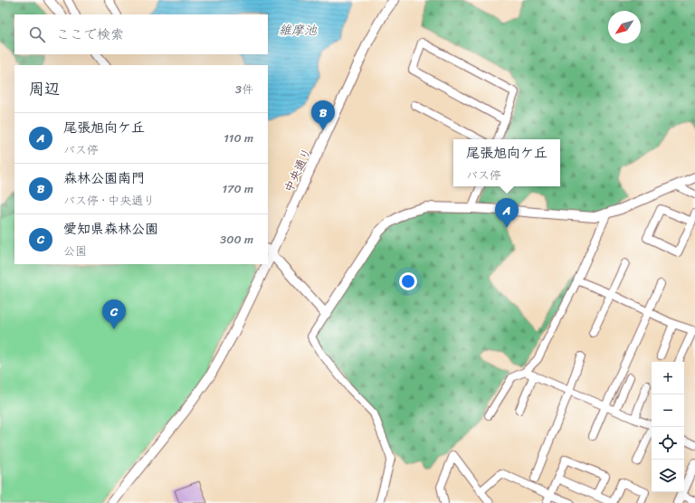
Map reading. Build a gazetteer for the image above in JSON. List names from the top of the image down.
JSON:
{
  "streets": {
    "street": ["中央通り"]
  },
  "water": ["維摩池"],
  "north": "bottom left",
  "page": {
    "search": "ここで検索",
    "heading": ["周辺", "3件"],
    "pins": ["B", "A", "C"],
    "list": [
      {
        "mark": "A",
        "name": "尾張旭向ケ丘",
        "note": "バス停",
        "value": "110 m"
      },
      {
        "mark": "B",
        "name": "森林公園南門",
        "note": "バス停 · 中央通り",
        "value": "170 m"
      },
      {
        "mark": "C",
        "name": "愛知県森林公園",
        "note": "公園",
        "value": "300 m"
      }
    ],
    "popup": ["尾張旭向ケ丘", "バス停"],
    "map_buttons": ["+", "−"]
  }
}
